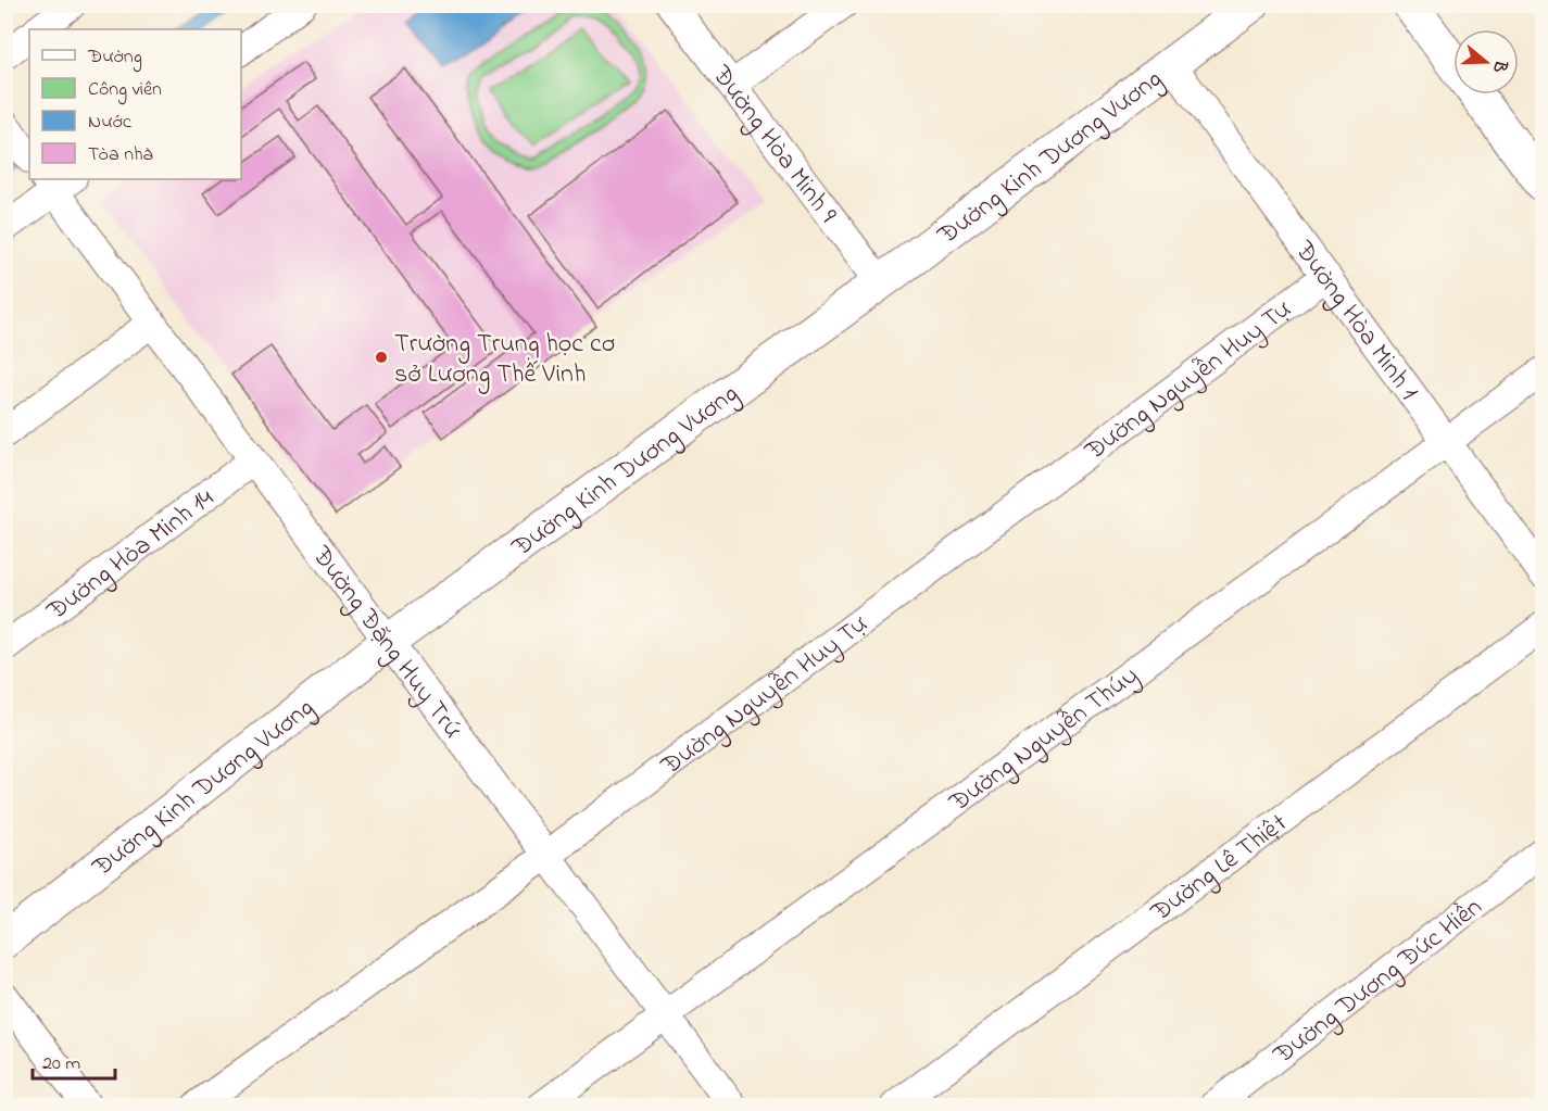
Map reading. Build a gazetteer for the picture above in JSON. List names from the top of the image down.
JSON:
{
  "streets": {
    "street": [
      "Đường Hòa Minh 9",
      "Đường Kinh Dương Vương",
      "Đường Hòa Minh 1",
      "Đường Nguyễn Huy Tự",
      "Đường Hòa Minh 14",
      "Đường Đặng Huy Trứ",
      "Đường Nguyễn Thúy",
      "Đường Lê Thiệt",
      "Đường Dương Đức Hiền"
    ]
  },
  "crossings": [
    ["Đường Hòa Minh 9", "Đường Kinh Dương Vương"],
    ["Đường Kinh Dương Vương", "Đường Hòa Minh 1"],
    ["Đường Kinh Dương Vương", "Đường Đặng Huy Trứ"],
    ["Đường Hòa Minh 1", "Đường Nguyễn Huy Tự"],
    ["Đường Hòa Minh 1", "Đường Nguyễn Thúy"],
    ["Đường Nguyễn Huy Tự", "Đường Đặng Huy Trứ"],
    ["Đường Hòa Minh 14", "Đường Đặng Huy Trứ"],
    ["Đường Đặng Huy Trứ", "Đường Nguyễn Thúy"]
  ],
  "places": ["Trường Trung học cơ sở Lương Thế Vinh"],
  "legend": [
    "Đường",
    "Công viên",
    "Nước",
    "Tòa nhà"
  ],
  "scale_bar": "20 m",
  "north": "right"
}
